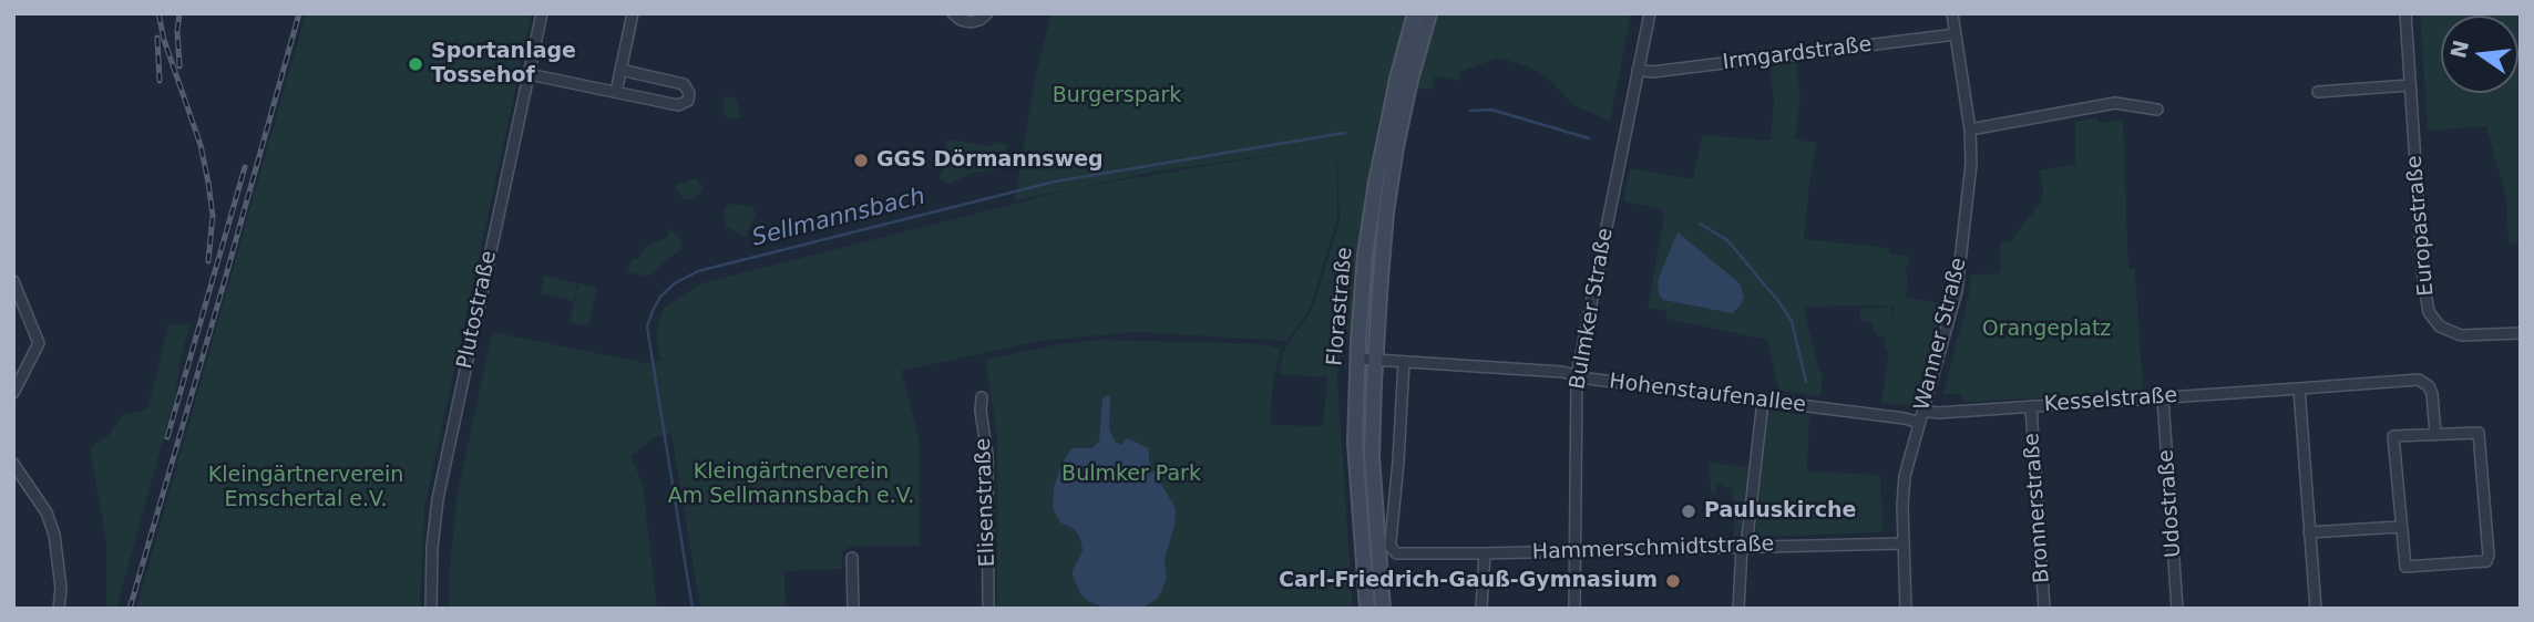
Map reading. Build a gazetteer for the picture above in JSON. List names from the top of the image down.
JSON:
{
  "streets": {
    "main road": ["Florastraße"],
    "street": [
      "Irmgardstraße",
      "Europastraße",
      "Bulmker Straße",
      "Plutostraße",
      "Wanner Straße",
      "Hohenstaufenallee",
      "Kesselstraße",
      "Elisenstraße",
      "Udostraße",
      "Bronnerstraße",
      "Hammerschmidtstraße"
    ]
  },
  "crossings": [
    ["Irmgardstraße", "Bulmker Straße"],
    ["Irmgardstraße", "Wanner Straße"],
    ["Florastraße", "Hohenstaufenallee"],
    ["Bulmker Straße", "Hohenstaufenallee"],
    ["Bulmker Straße", "Hammerschmidtstraße"],
    ["Wanner Straße", "Hohenstaufenallee"],
    ["Wanner Straße", "Kesselstraße"],
    ["Wanner Straße", "Hammerschmidtstraße"],
    ["Hohenstaufenallee", "Hammerschmidtstraße"],
    ["Kesselstraße", "Udostraße"],
    ["Kesselstraße", "Bronnerstraße"]
  ],
  "water": ["Sellmannsbach"],
  "parks": [
    "Burgerspark",
    "Orangeplatz",
    "Kleingärtnerverein Am Sellmannsbach e.V.",
    "Bulmker Park",
    "Kleingärtnerverein Emschertal e.V."
  ],
  "places": [
    "Sportanlage Tossehof",
    "GGS Dörmannsweg",
    "Pauluskirche",
    "Carl-Friedrich-Gauß-Gymnasium"
  ],
  "north": "left"
}
